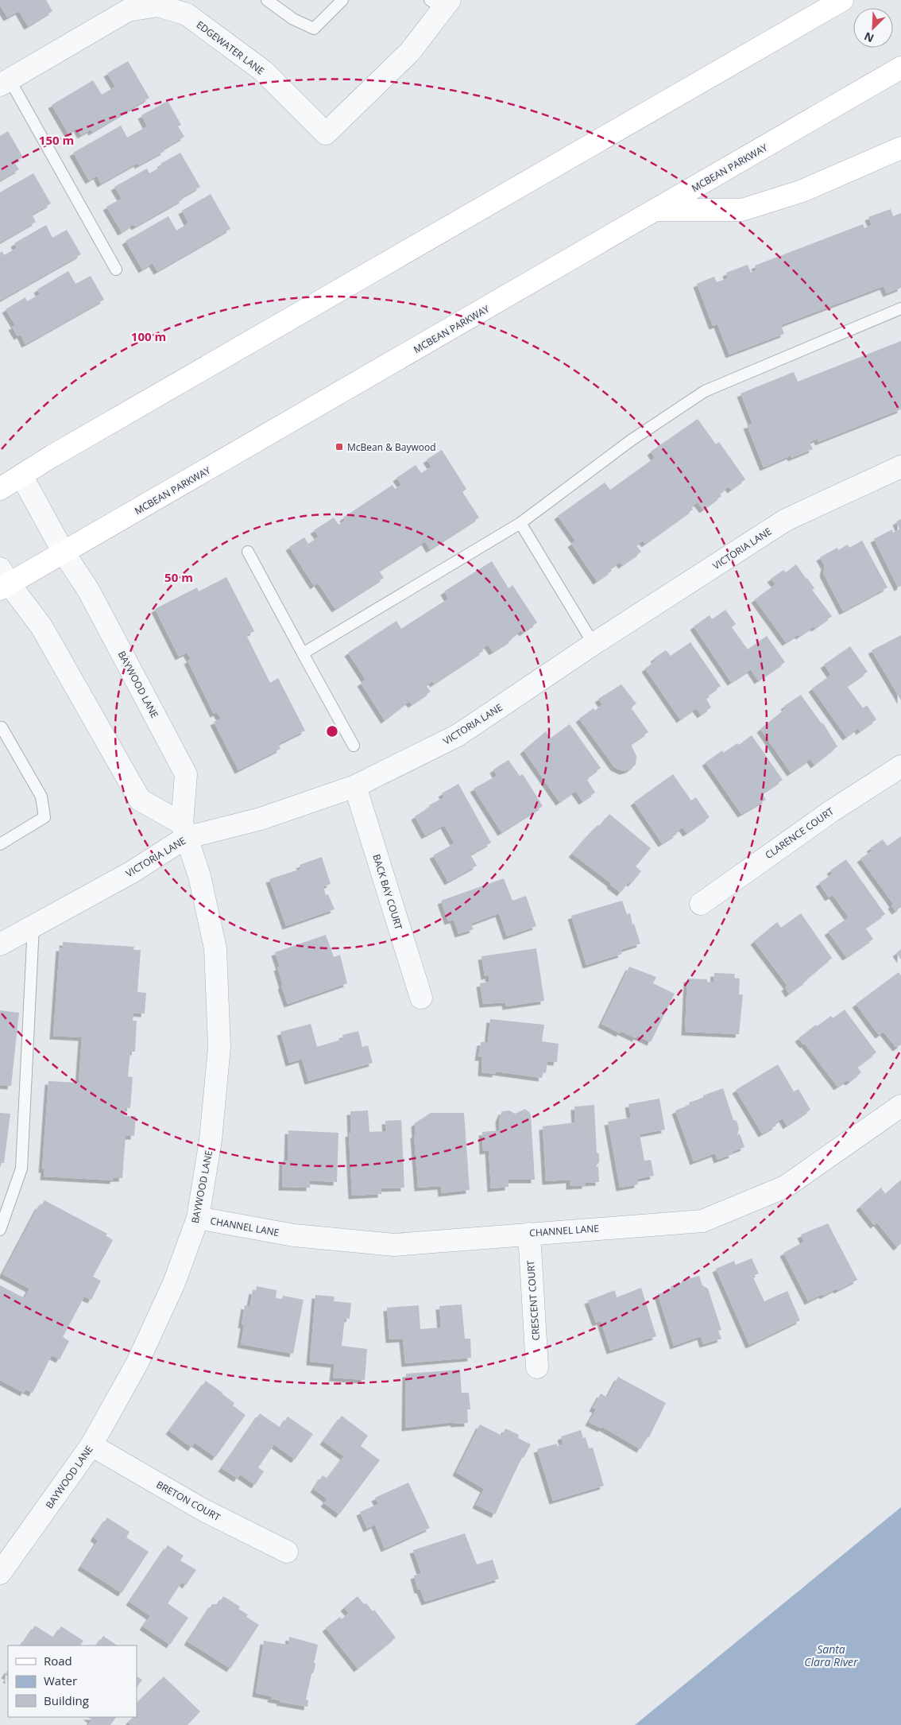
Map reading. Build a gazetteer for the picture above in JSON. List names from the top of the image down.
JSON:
{
  "streets": {
    "main road": ["MCBEAN PARKWAY"],
    "street": [
      "EDGEWATER LANE",
      "VICTORIA LANE",
      "BAYWOOD LANE",
      "CLARENCE COURT",
      "BACK BAY COURT",
      "CHANNEL LANE",
      "CRESCENT COURT",
      "BRETON COURT"
    ]
  },
  "crossings": [
    ["MCBEAN PARKWAY", "BAYWOOD LANE"],
    ["VICTORIA LANE", "BAYWOOD LANE"],
    ["VICTORIA LANE", "BACK BAY COURT"],
    ["BAYWOOD LANE", "CHANNEL LANE"],
    ["BAYWOOD LANE", "BRETON COURT"],
    ["CHANNEL LANE", "CRESCENT COURT"]
  ],
  "water": ["Santa Clara River"],
  "places": {
    "transit": ["McBean & Baywood"]
  },
  "legend": ["Road", "Water", "Building"],
  "north": "bottom left",
  "rings": ["150 m", "100 m", "50 m"]
}
